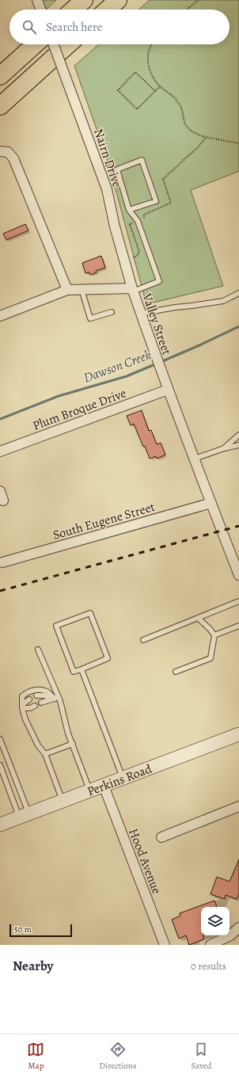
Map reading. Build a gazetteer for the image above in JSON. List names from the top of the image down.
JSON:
{
  "streets": {
    "main road": ["Perkins Road"],
    "street": [
      "Nairn Drive",
      "Valley Street",
      "Plum Broque Drive",
      "South Eugene Street",
      "Hood Avenue"
    ]
  },
  "crossings": [
    ["Nairn Drive", "Valley Street"],
    ["Valley Street", "Plum Broque Drive"],
    ["Valley Street", "South Eugene Street"],
    ["Perkins Road", "Hood Avenue"]
  ],
  "water": ["Dawson Creek"],
  "scale_bar": "50 m",
  "page": {
    "search": "Search here",
    "scale": "50 m",
    "heading": ["Nearby", "0 results"],
    "nav": ["Map", "Directions", "Saved"]
  }
}
